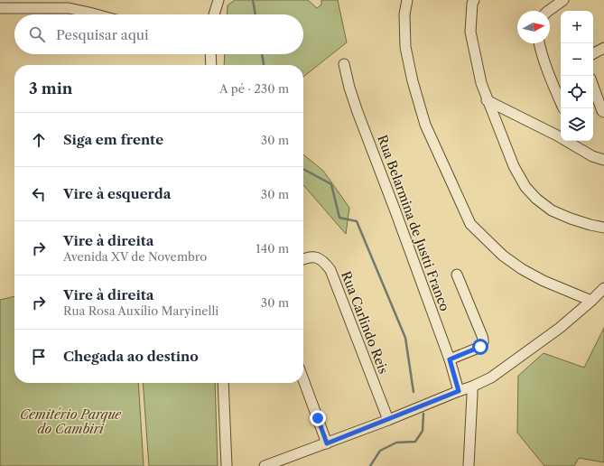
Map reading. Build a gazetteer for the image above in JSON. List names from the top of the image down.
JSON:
{
  "streets": {
    "street": ["Rua Belarmina de Justti Franco", "Rua Carlindo Reis"]
  },
  "parks": ["Cemitério Parque do Cambiri"],
  "north": "right",
  "page": {
    "map_buttons": ["+", "−"],
    "search": "Pesquisar aqui",
    "heading": ["3 min", "A pé · 230 m"],
    "list": [
      ["Siga em frente", "30 m"],
      ["Vire à esquerda", "30 m"],
      ["Vire à direita", "Avenida XV de Novembro", "140 m"],
      ["Vire à direita", "Rua Rosa Auxílio Maryinelli", "30 m"],
      "Chegada ao destino"
    ]
  }
}
